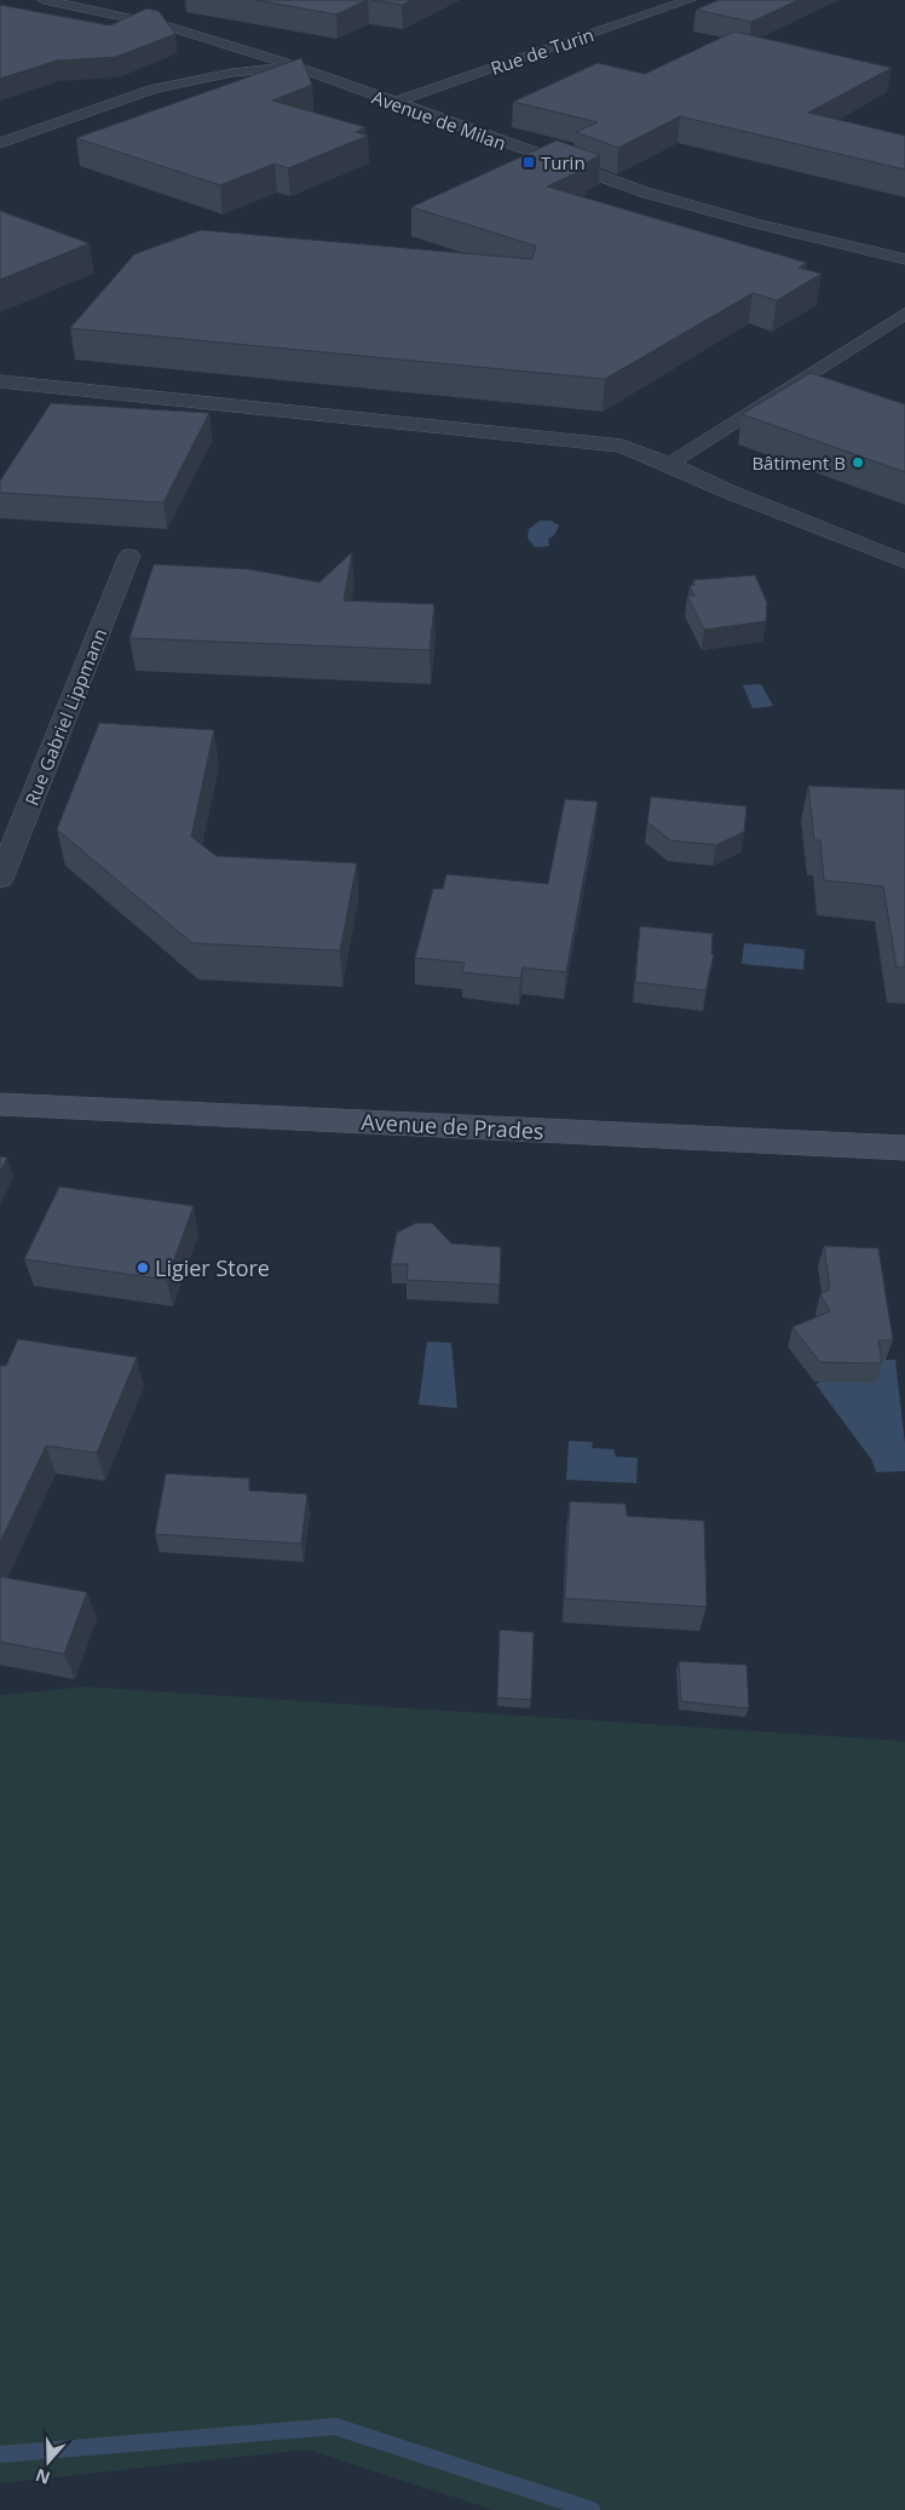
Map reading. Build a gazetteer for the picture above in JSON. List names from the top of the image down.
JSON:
{
  "streets": {
    "main road": ["Avenue de Prades"],
    "street": ["Rue de Turin", "Avenue de Milan", "Rue Gabriel Lippmann"]
  },
  "crossings": [
    ["Rue de Turin", "Avenue de Milan"]
  ],
  "places": {
    "transit": ["Turin"],
    "other": ["Bâtiment B", "Ligier Store"]
  },
  "north": "bottom"
}
